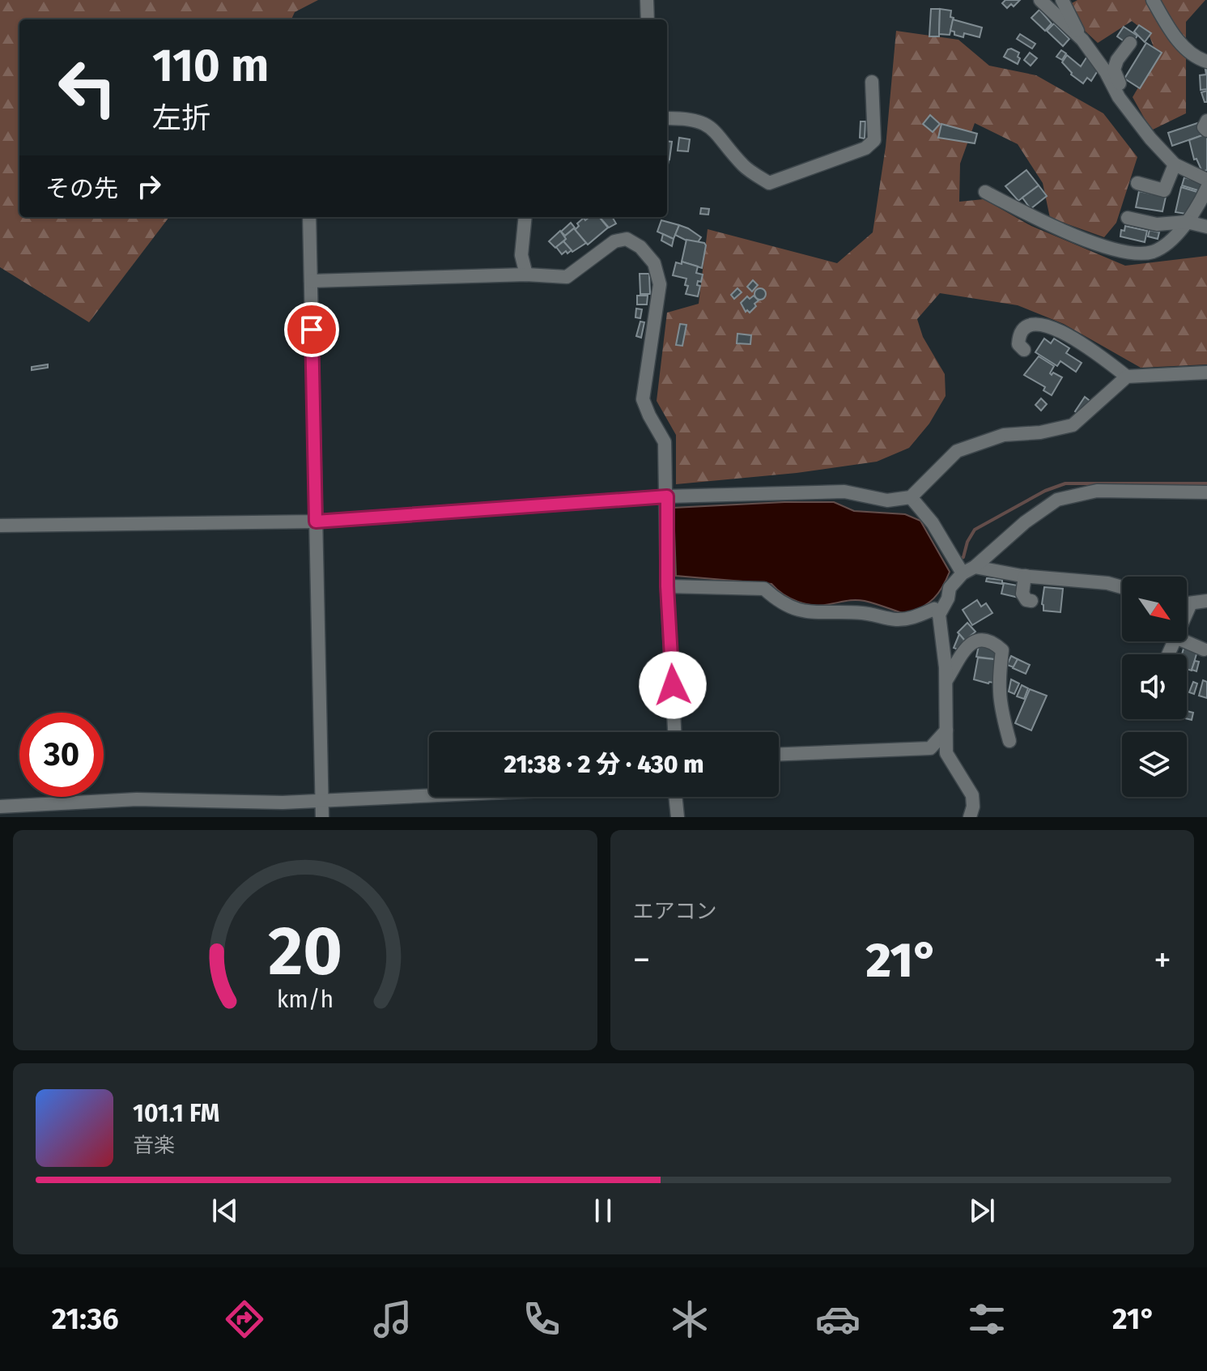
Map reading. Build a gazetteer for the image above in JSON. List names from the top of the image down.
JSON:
{
  "north": "bottom right",
  "page": {
    "turn": ["110 m", "左折"],
    "then": "その先",
    "limit": "30",
    "trip": "21:38 · 2 分 · 430 m",
    "tile": "エアコン",
    "heat": ["−", "21°", "+"],
    "song": ["101.1 FM", "音楽"],
    "tabs": ["21:36", "21°"],
    "gauge": ["20", "km/h"]
  }
}
